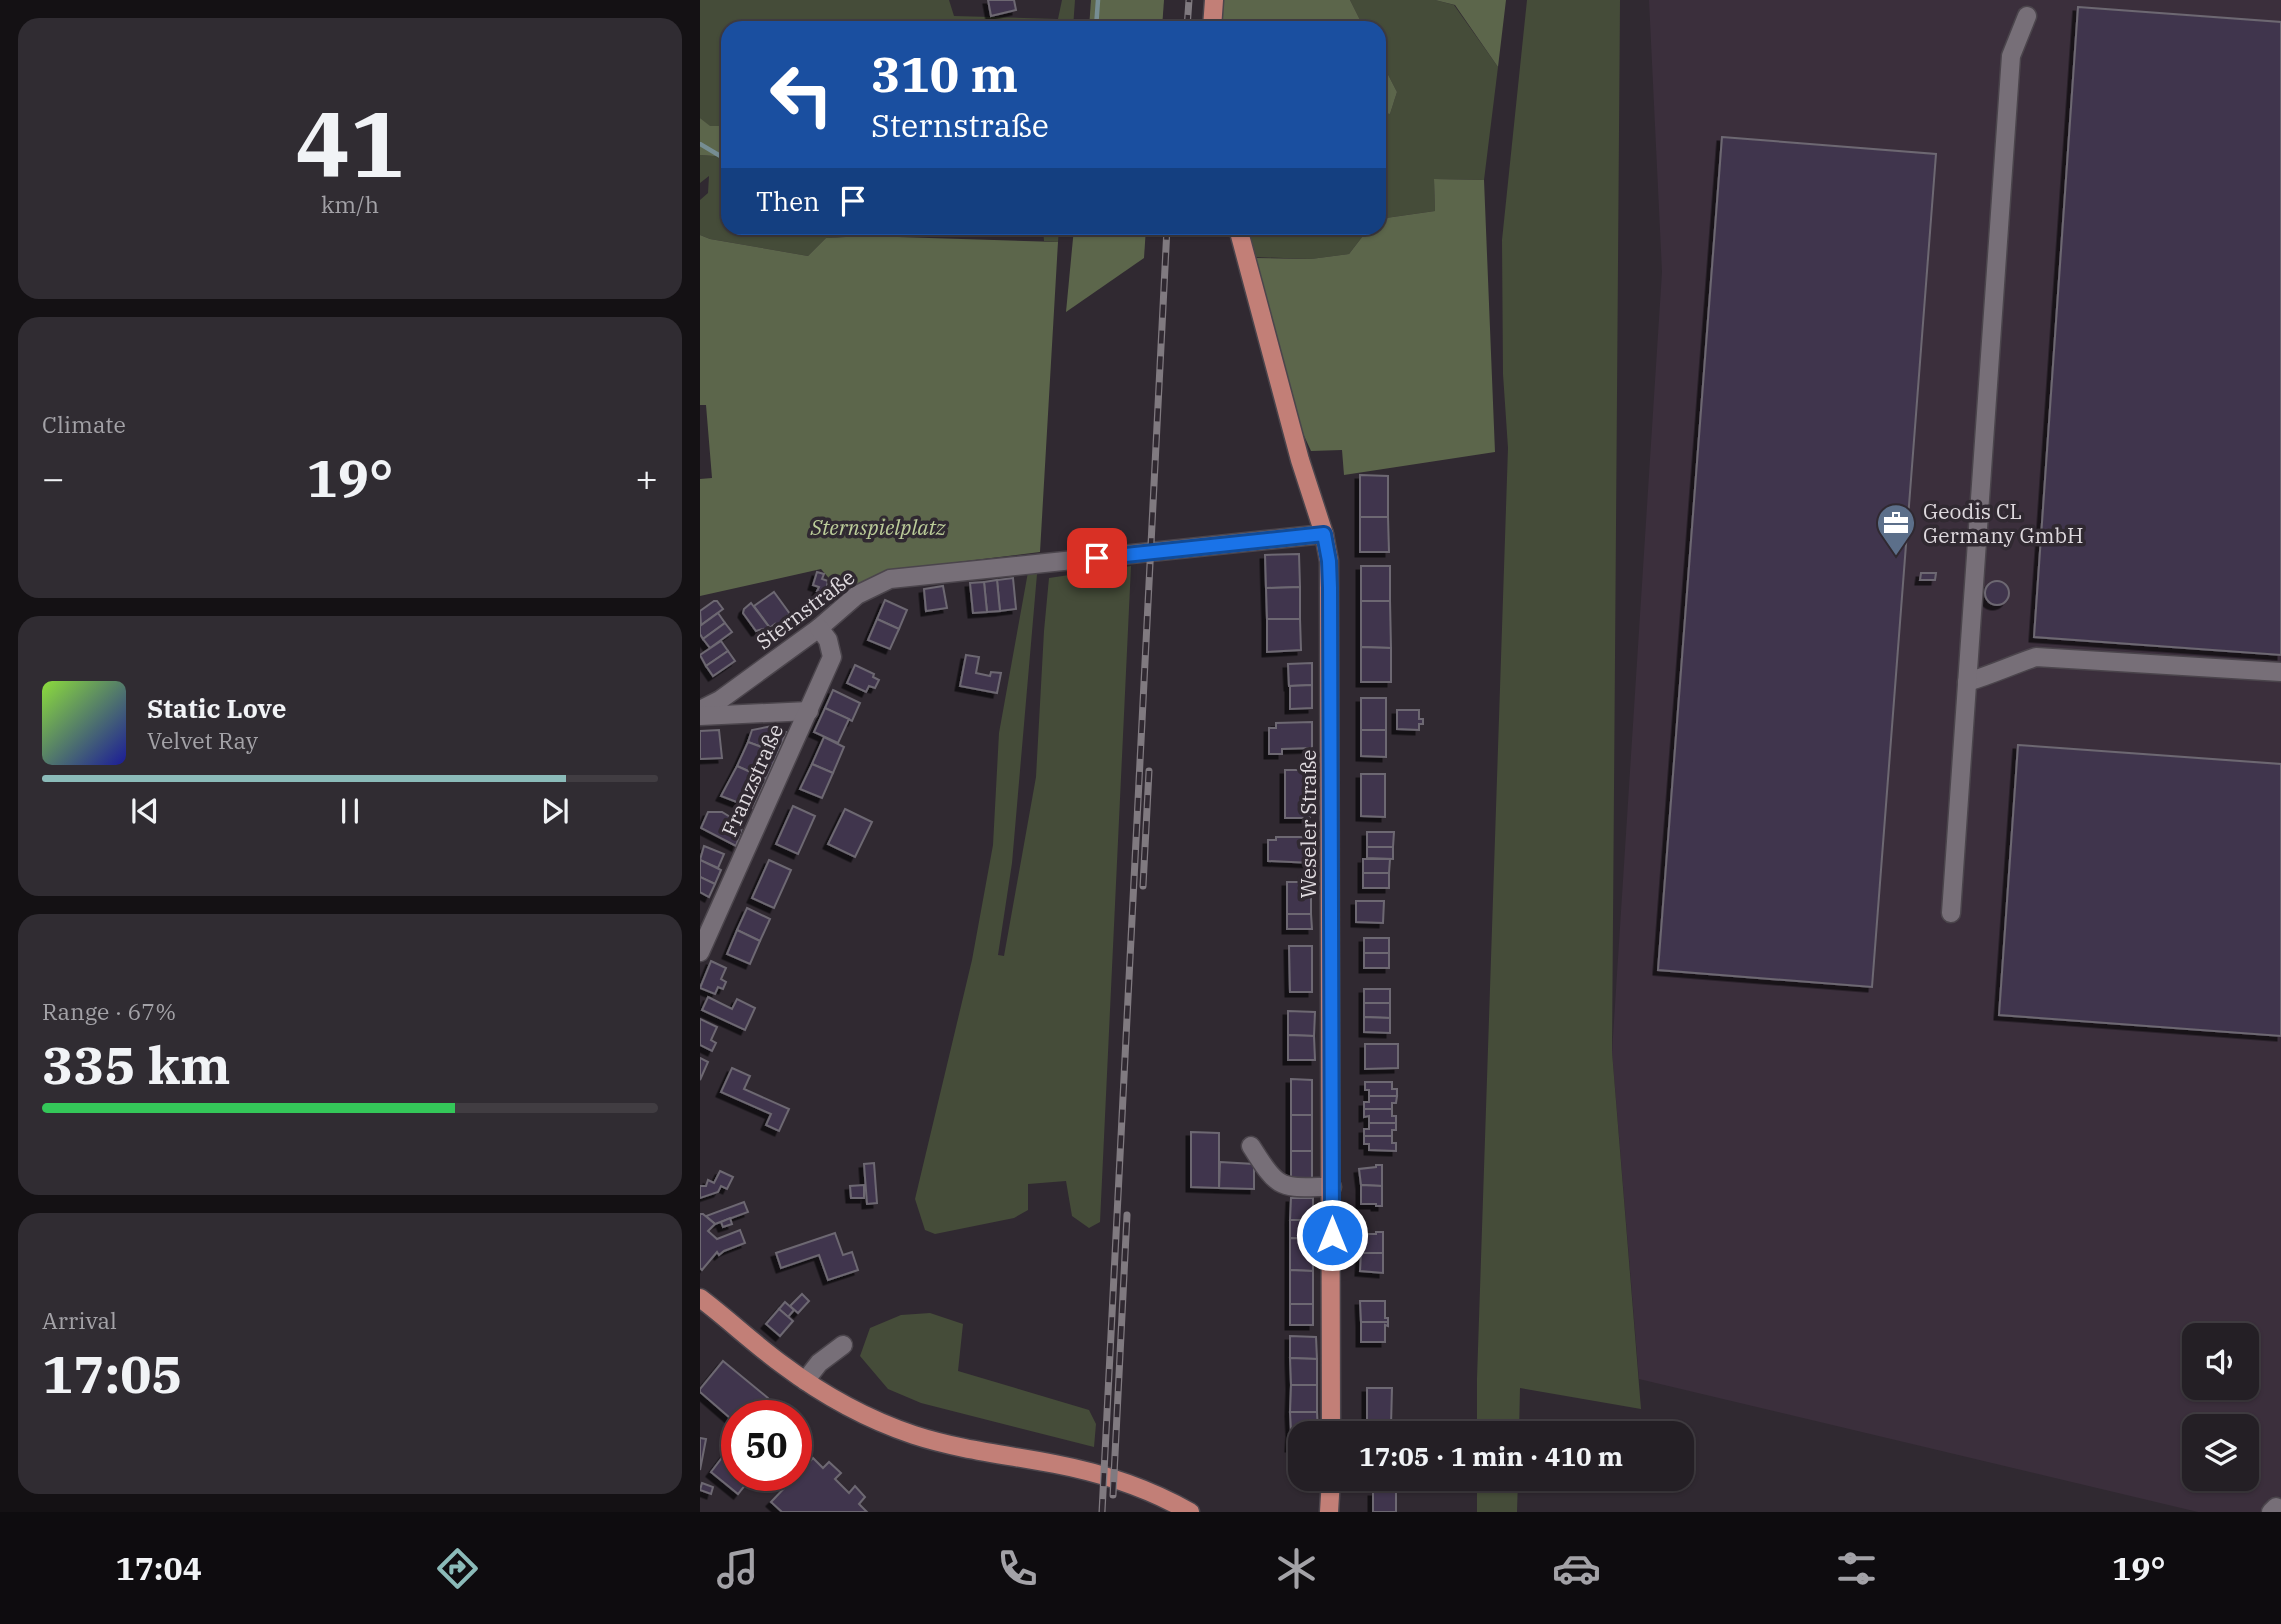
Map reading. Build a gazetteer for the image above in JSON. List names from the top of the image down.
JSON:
{
  "streets": {
    "main road": ["Weseler Straße"],
    "street": ["Sternstraße", "Franzstraße"]
  },
  "crossings": [
    ["Sternstraße", "Franzstraße"],
    ["Sternstraße", "Weseler Straße"]
  ],
  "parks": ["Sternspielplatz"],
  "places": {
    "office": ["Geodis CL Germany GmbH"]
  },
  "page": {
    "tile": [
      ["41", "km/h"],
      "Climate",
      ["Range · 67%", "335 km"],
      ["Arrival", "17:05"]
    ],
    "turn": ["310 m", "Sternstraße"],
    "then": "Then",
    "heat": ["−", "19°", "+"],
    "song": ["Static Love", "Velvet Ray"],
    "limit": "50",
    "trip": "17:05 · 1 min · 410 m",
    "tabs": ["17:04", "19°"]
  }
}
